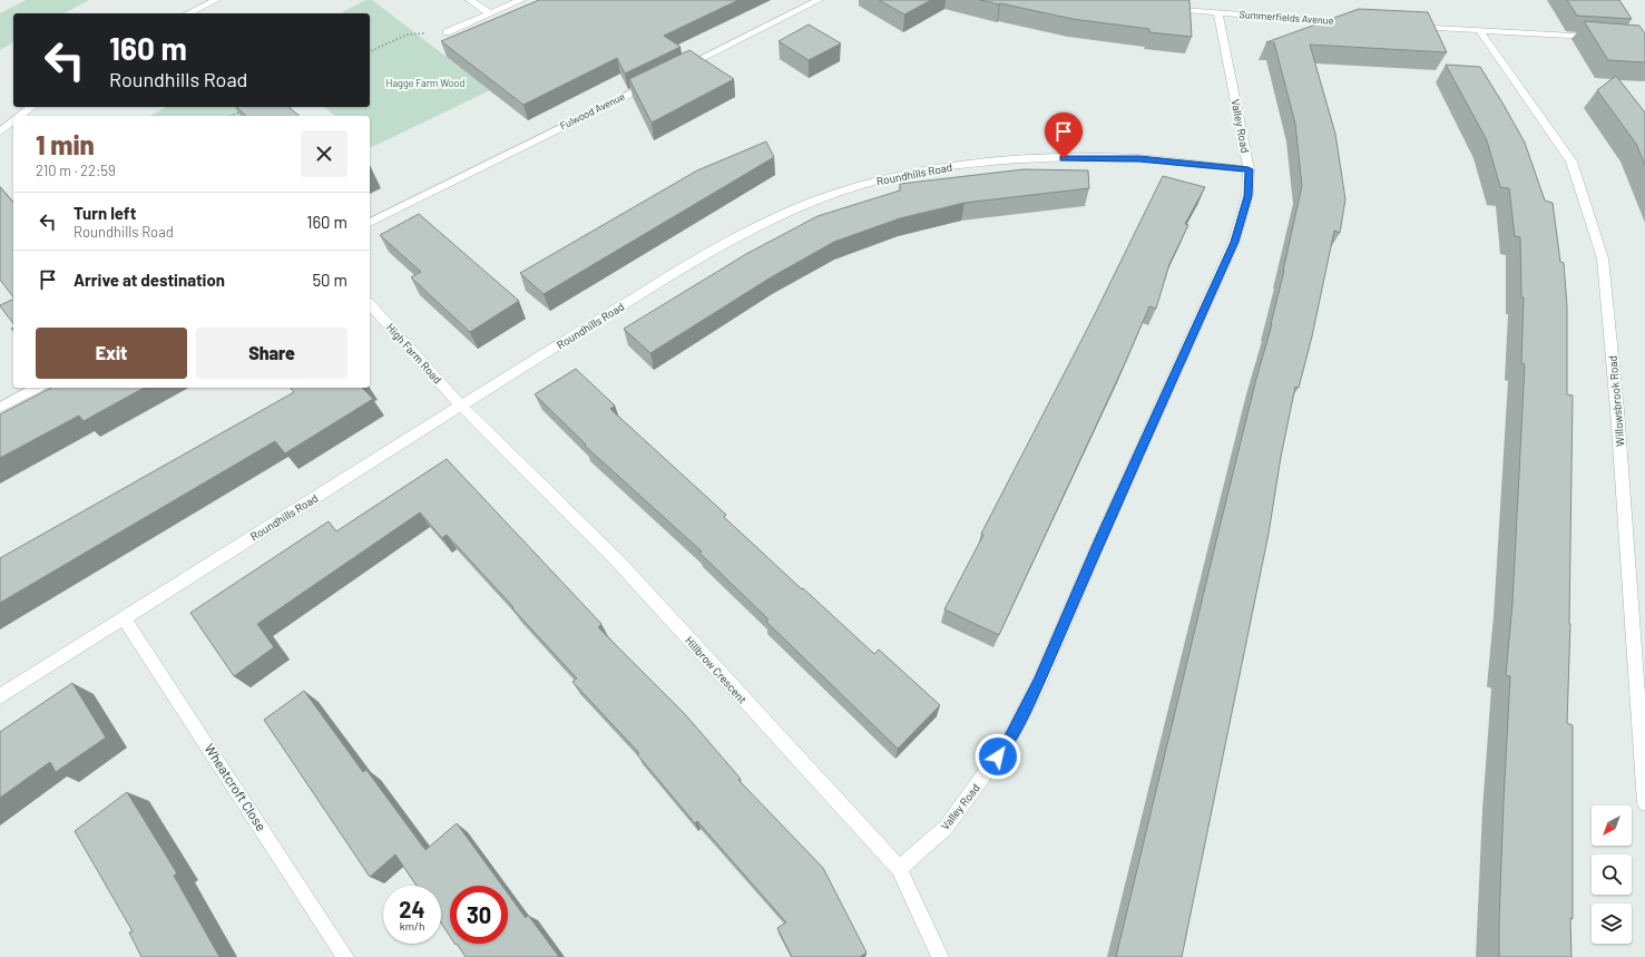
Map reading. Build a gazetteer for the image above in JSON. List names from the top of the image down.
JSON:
{
  "streets": {
    "street": [
      "Summerfields Avenue",
      "Fulwood Avenue",
      "Valley Road",
      "Roundhills Road",
      "High Farm Road",
      "Willowsbrook Road",
      "Hillbrow Crescent",
      "Wheatcroft Close"
    ]
  },
  "crossings": [
    ["Summerfields Avenue", "Valley Road"],
    ["Valley Road", "Roundhills Road"],
    ["Valley Road", "Hillbrow Crescent"],
    ["Roundhills Road", "High Farm Road"],
    ["Roundhills Road", "Hillbrow Crescent"],
    ["Roundhills Road", "Wheatcroft Close"],
    ["High Farm Road", "Hillbrow Crescent"]
  ],
  "parks": ["Hagge Farm Wood"],
  "north": "bottom left",
  "page": {
    "turn": ["160 m", "Roundhills Road"],
    "heading": ["1 min", "210 m · 22:59"],
    "list": [
      {
        "name": "Turn left",
        "note": "Roundhills Road",
        "value": "160 m"
      },
      {
        "name": "Arrive at destination",
        "value": "50 m"
      }
    ],
    "buttons": ["Exit", "Share"],
    "speed": "24 km/h",
    "limit": "30"
  }
}
